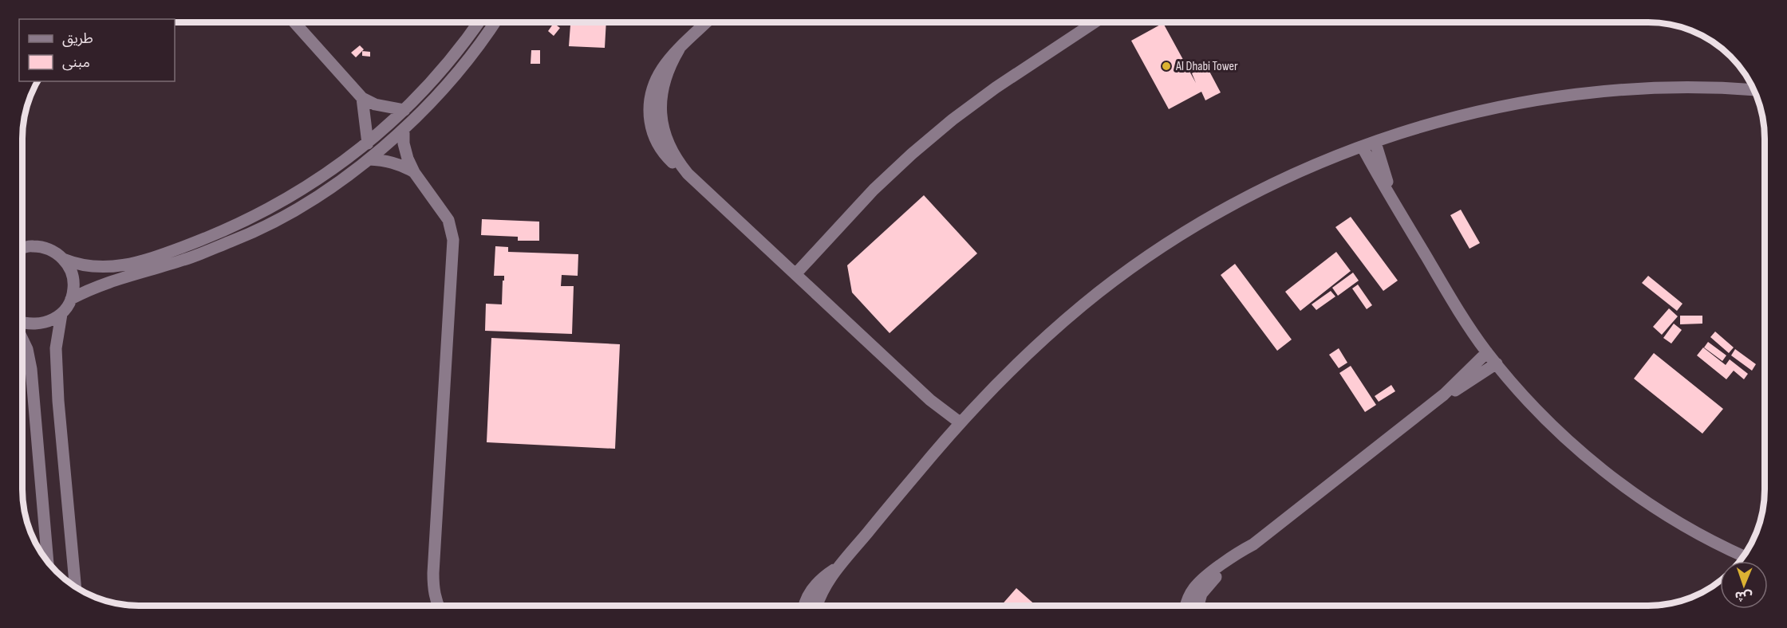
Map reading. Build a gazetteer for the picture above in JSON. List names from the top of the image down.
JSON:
{
  "places": ["Al Dhabi Tower"],
  "legend": ["طريق", "مبنى"],
  "north": "bottom"
}
